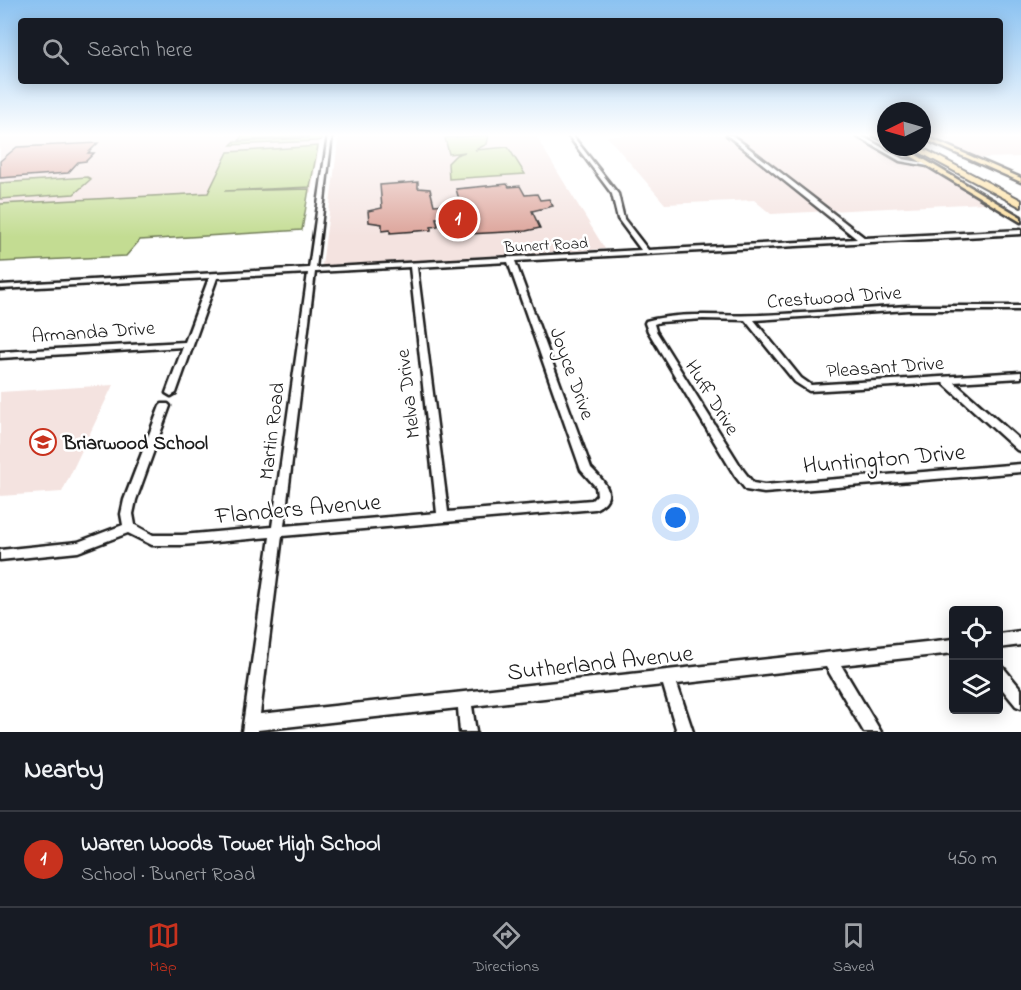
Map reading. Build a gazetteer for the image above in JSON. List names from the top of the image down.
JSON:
{
  "streets": {
    "street": [
      "Bunert Road",
      "Crestwood Drive",
      "Armanda Drive",
      "Pleasant Drive",
      "Joyce Drive",
      "Melva Drive",
      "Huff Drive",
      "Martin Road",
      "Huntington Drive",
      "Flanders Avenue",
      "Sutherland Avenue"
    ]
  },
  "crossings": [
    ["Bunert Road", "Joyce Drive"],
    ["Bunert Road", "Melva Drive"],
    ["Bunert Road", "Martin Road"],
    ["Crestwood Drive", "Pleasant Drive"],
    ["Crestwood Drive", "Huff Drive"],
    ["Joyce Drive", "Flanders Avenue"],
    ["Melva Drive", "Flanders Avenue"],
    ["Huff Drive", "Huntington Drive"],
    ["Martin Road", "Flanders Avenue"],
    ["Martin Road", "Sutherland Avenue"]
  ],
  "places": {
    "school or university": ["Briarwood School"]
  },
  "north": "left",
  "page": {
    "search": "Search here",
    "pins": "1",
    "heading": "Nearby",
    "list": [
      {
        "mark": "1",
        "name": "Warren Woods Tower High School",
        "note": "School · Bunert Road",
        "value": "450 m"
      }
    ],
    "nav": ["Map", "Directions", "Saved"]
  }
}
